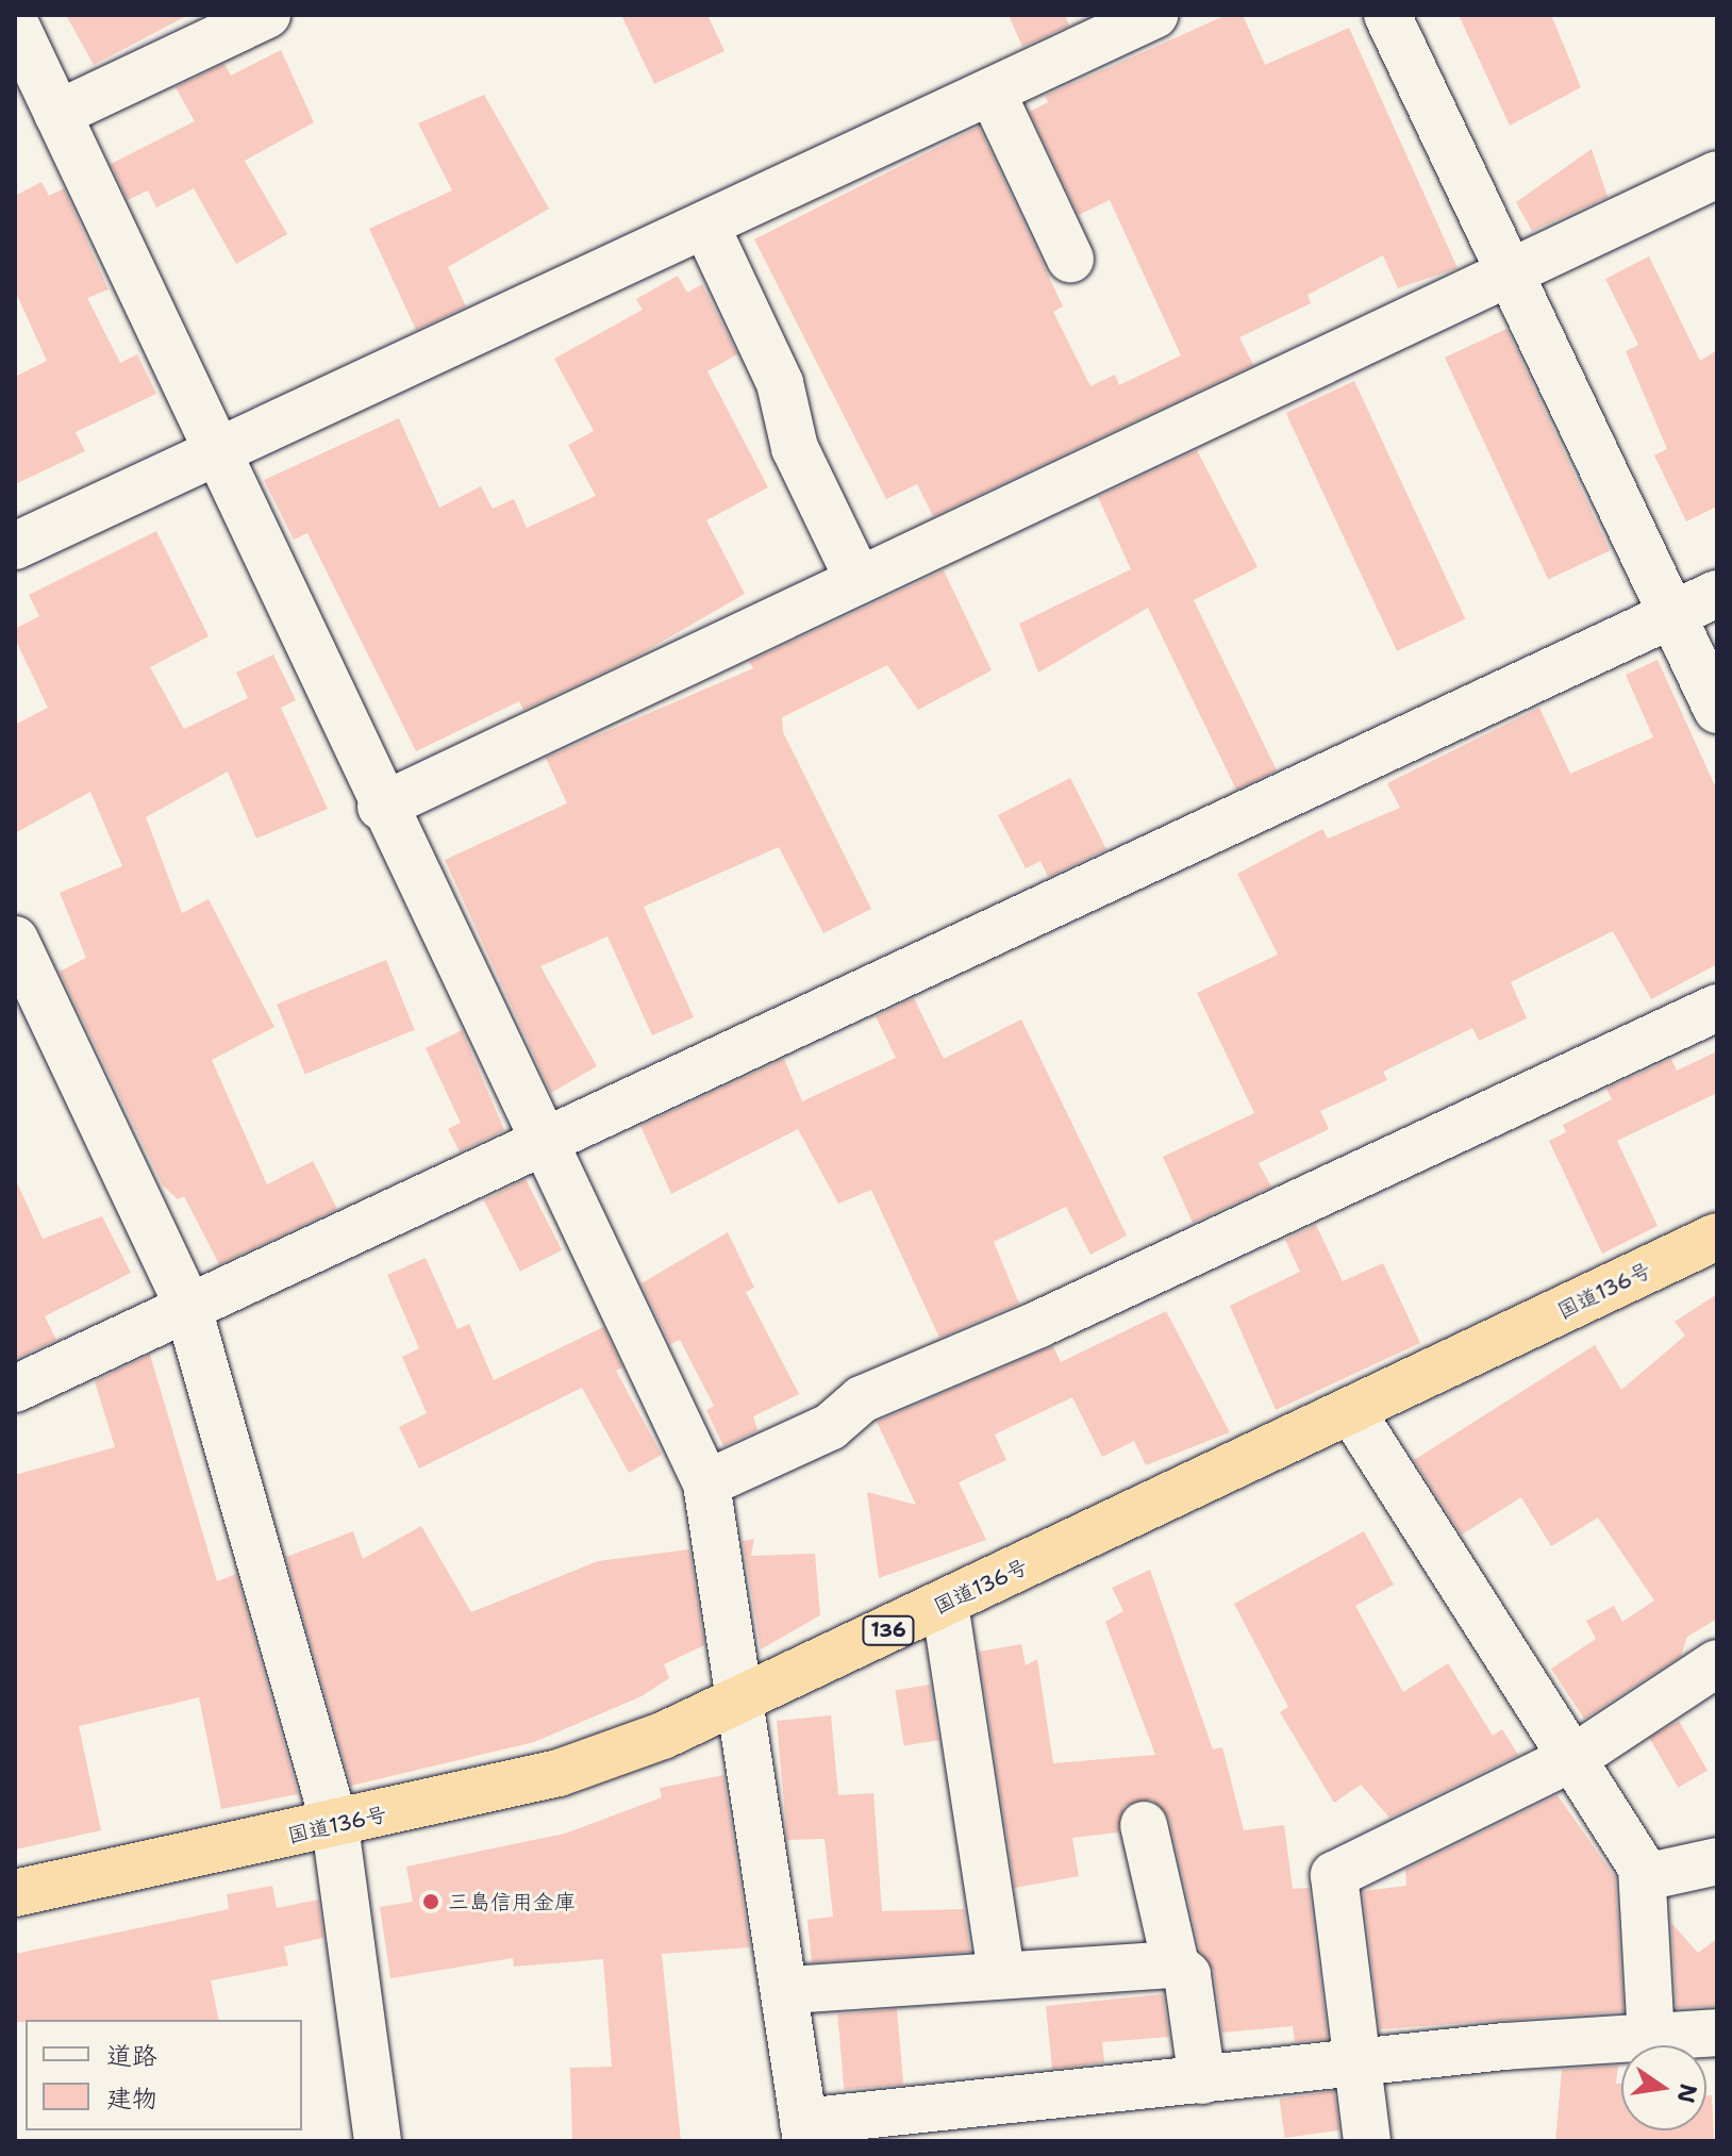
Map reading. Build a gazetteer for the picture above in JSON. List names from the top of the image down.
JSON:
{
  "streets": {
    "highway": ["国道136号", "136"]
  },
  "places": ["三島信用金庫"],
  "legend": ["道路", "建物"],
  "north": "right"
}
